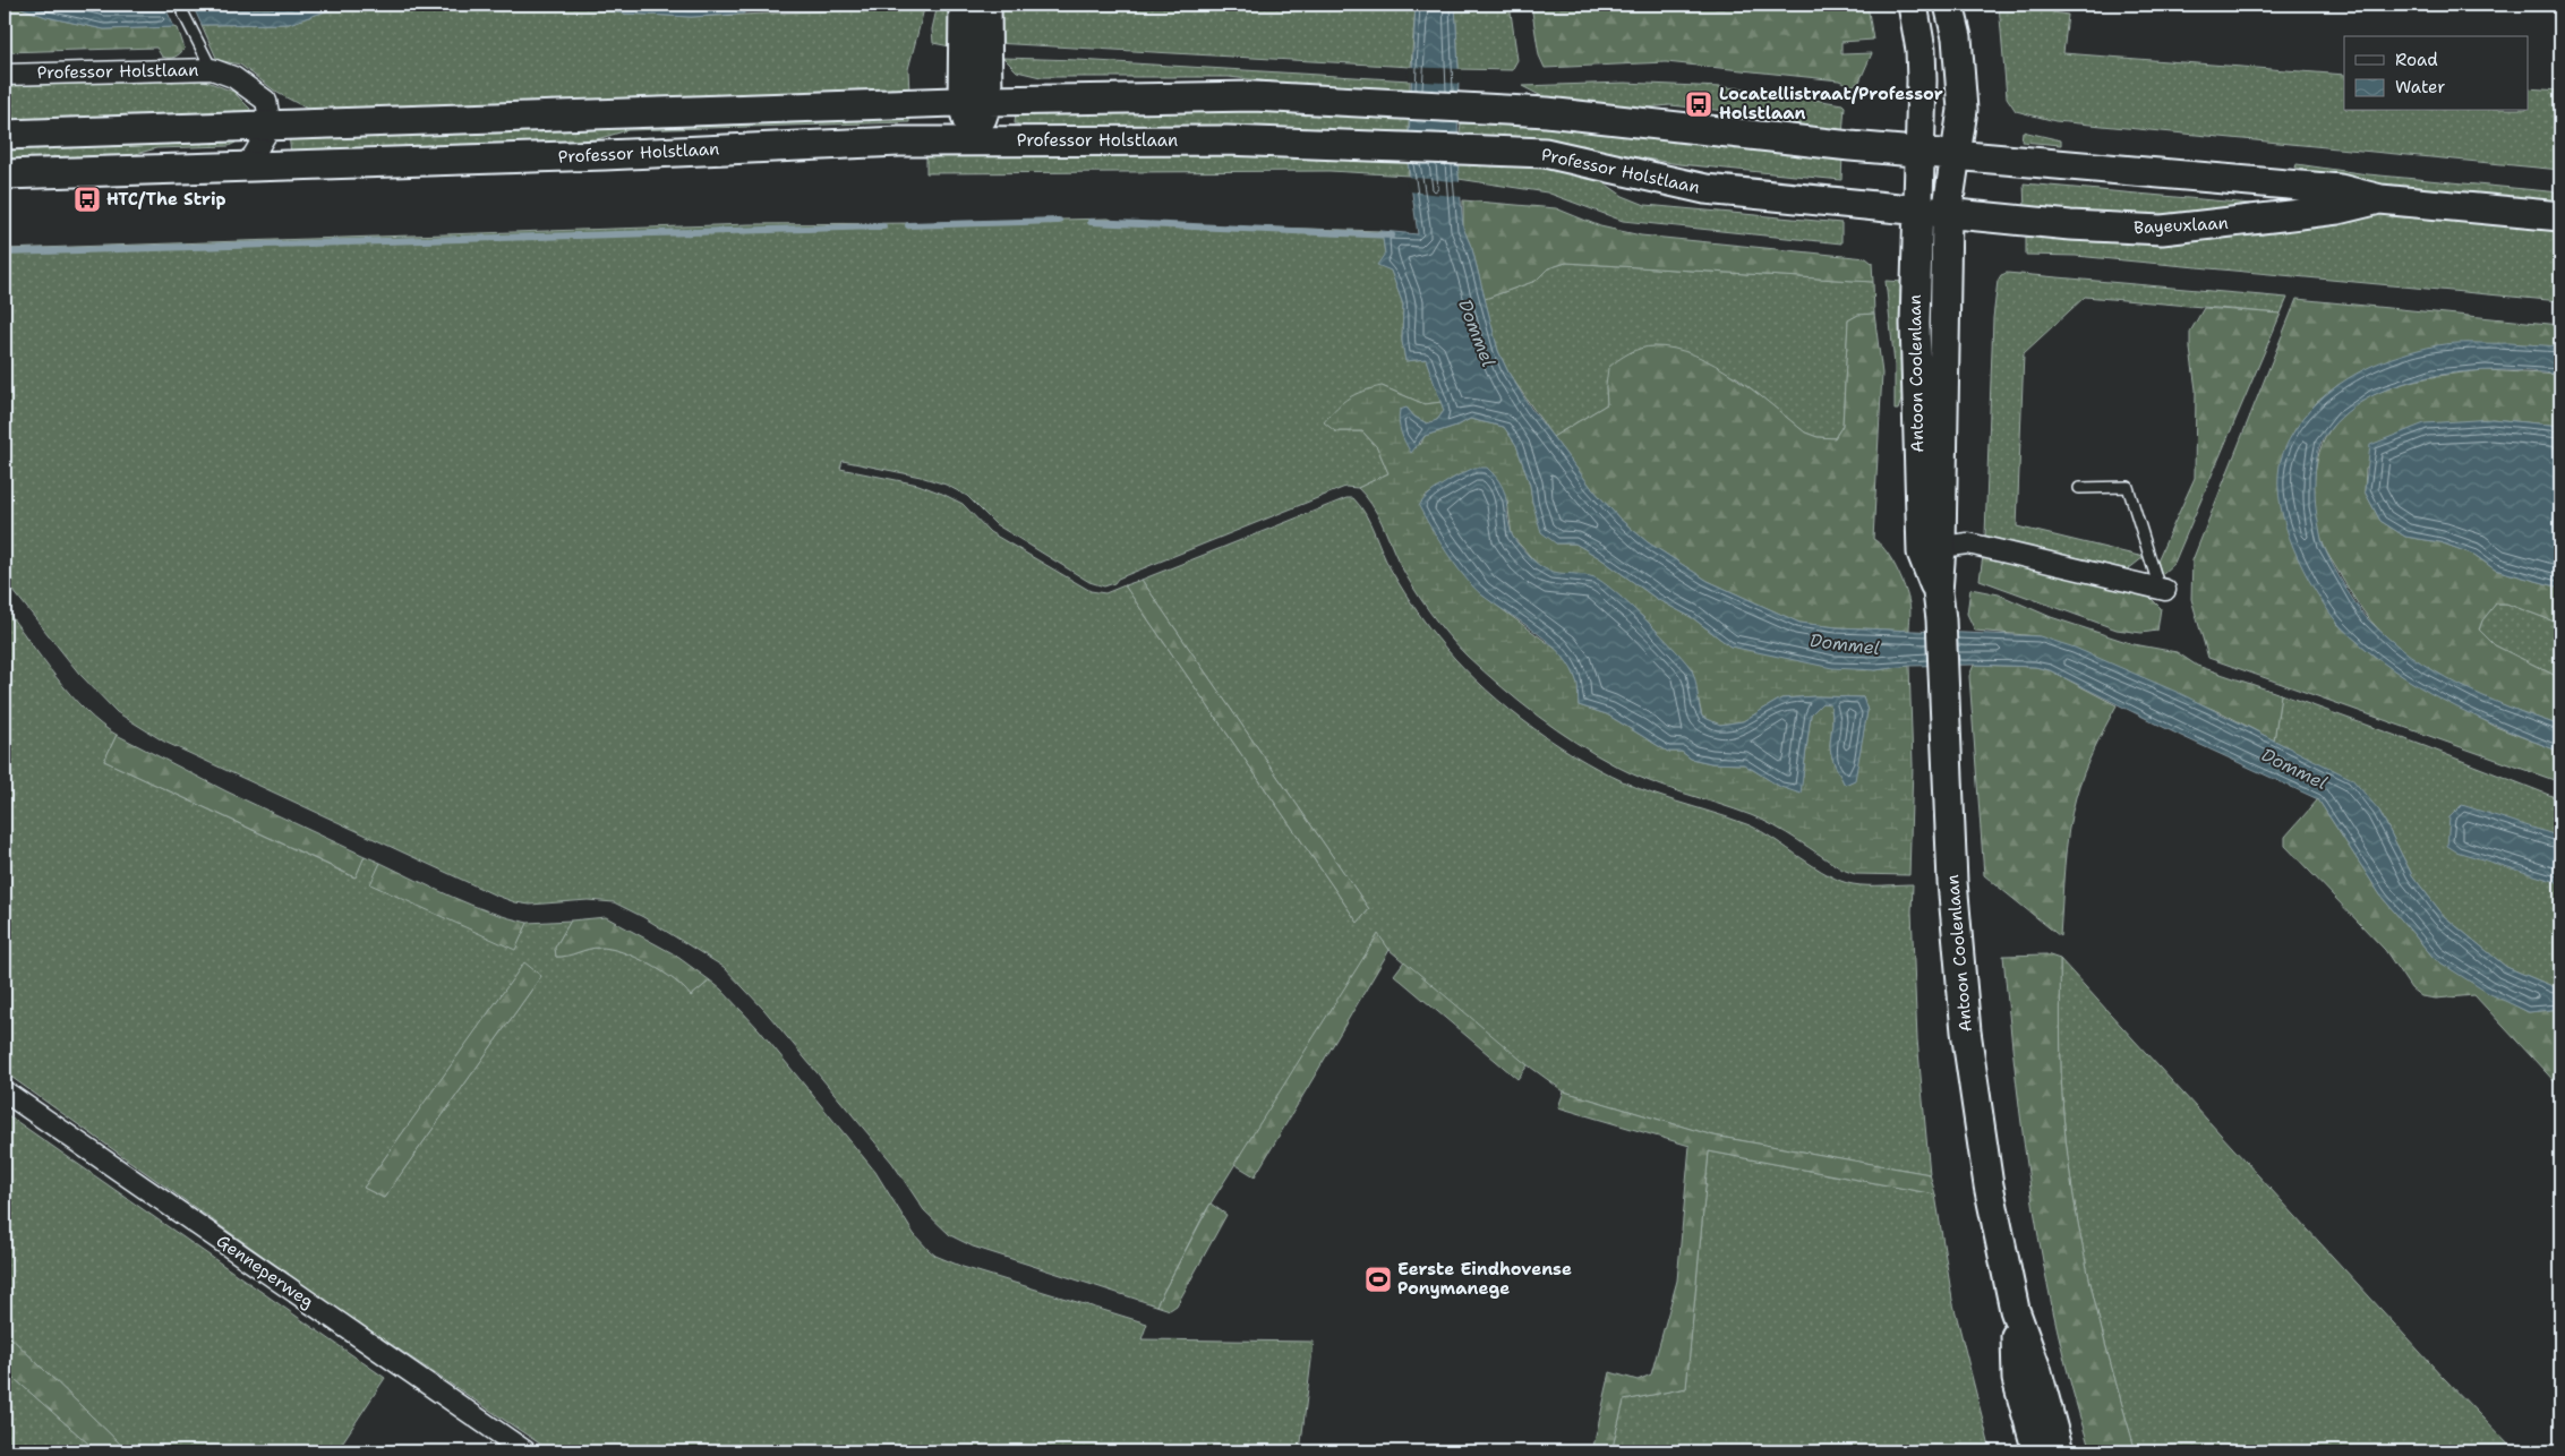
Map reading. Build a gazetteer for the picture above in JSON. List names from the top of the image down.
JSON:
{
  "streets": {
    "main road": ["Professor Holstlaan", "Bayeuxlaan", "Antoon Coolenlaan"],
    "street": ["Genneperweg"]
  },
  "crossings": [
    ["Professor Holstlaan", "Bayeuxlaan"],
    ["Professor Holstlaan", "Antoon Coolenlaan"],
    ["Bayeuxlaan", "Antoon Coolenlaan"]
  ],
  "water": ["Dommel"],
  "places": {
    "bus stop": ["Locatellistraat/Professor Holstlaan", "HTC/The Strip"],
    "sports": ["Eerste Eindhovense Ponymanege"]
  },
  "legend": ["Road", "Water"]
}
